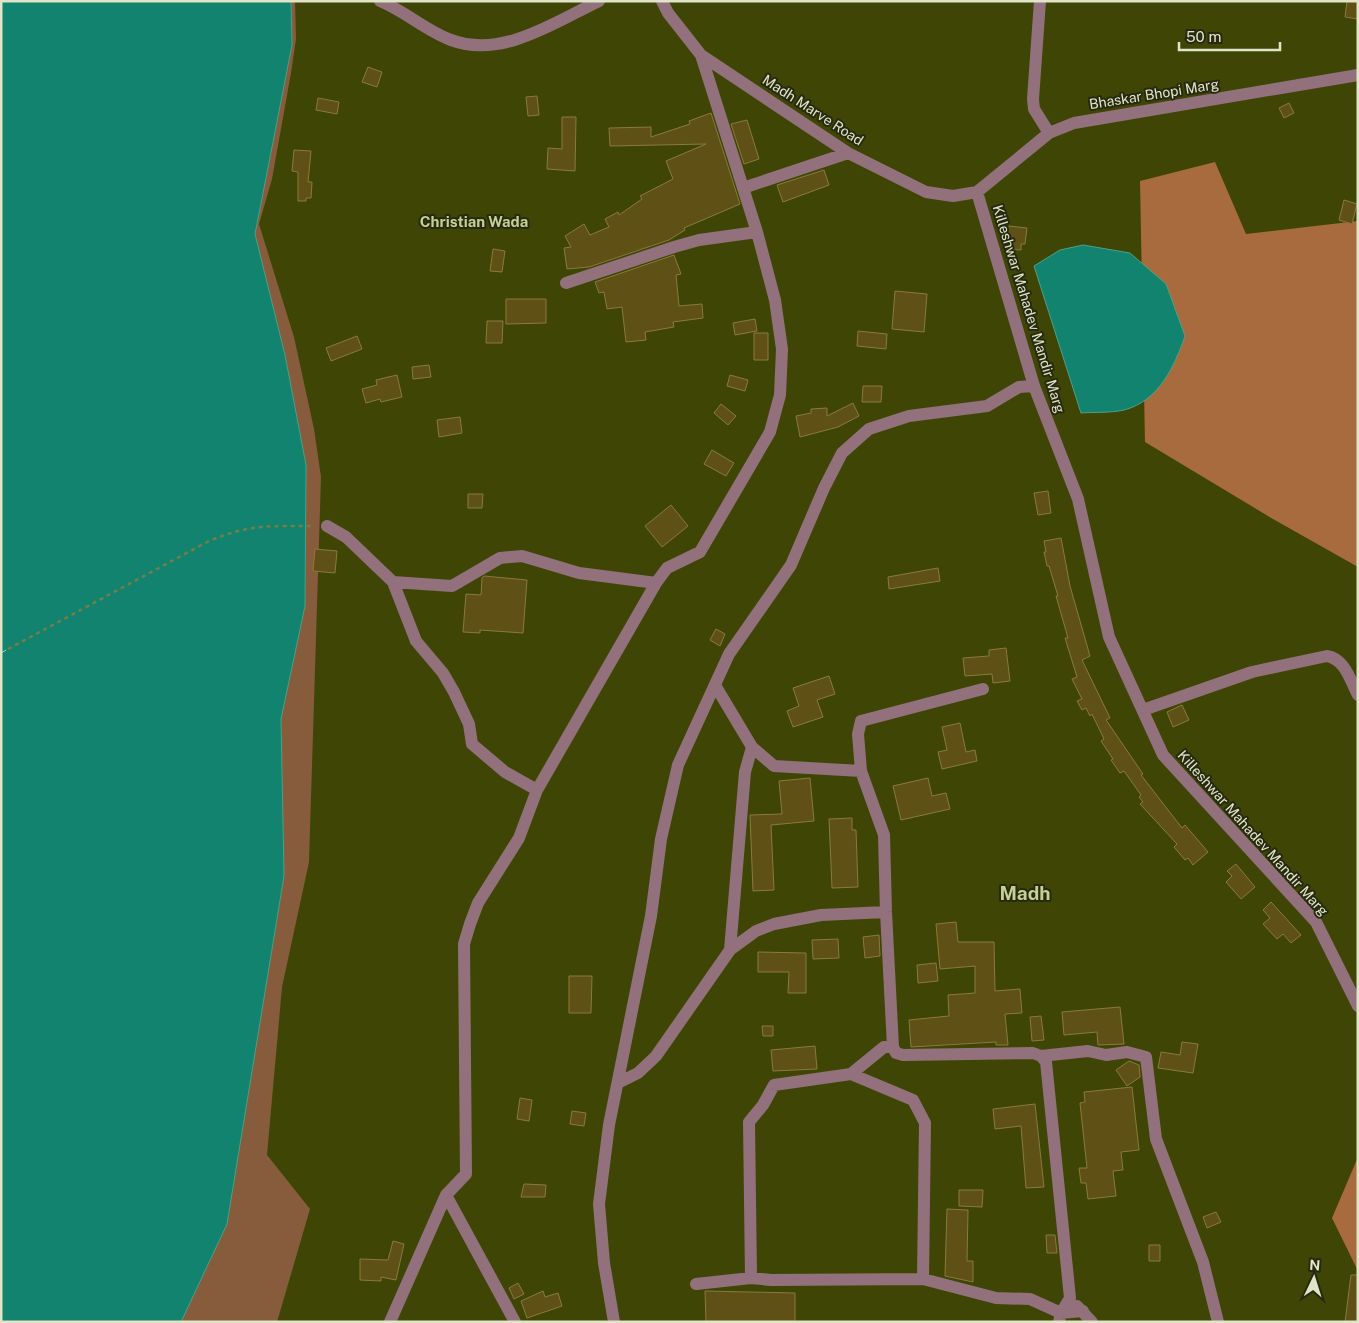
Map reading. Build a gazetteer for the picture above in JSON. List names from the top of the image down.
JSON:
{
  "streets": {
    "street": ["Bhaskar Bhopi Marg", "Madh Marve Road", "Killeshwar Mahadev Mandir Marg"]
  },
  "crossings": [
    ["Bhaskar Bhopi Marg", "Madh Marve Road"],
    ["Bhaskar Bhopi Marg", "Killeshwar Mahadev Mandir Marg"],
    ["Madh Marve Road", "Killeshwar Mahadev Mandir Marg"]
  ],
  "districts": ["Christian Wada", "Madh"],
  "scale_bar": "50 m",
  "north": "top"
}
